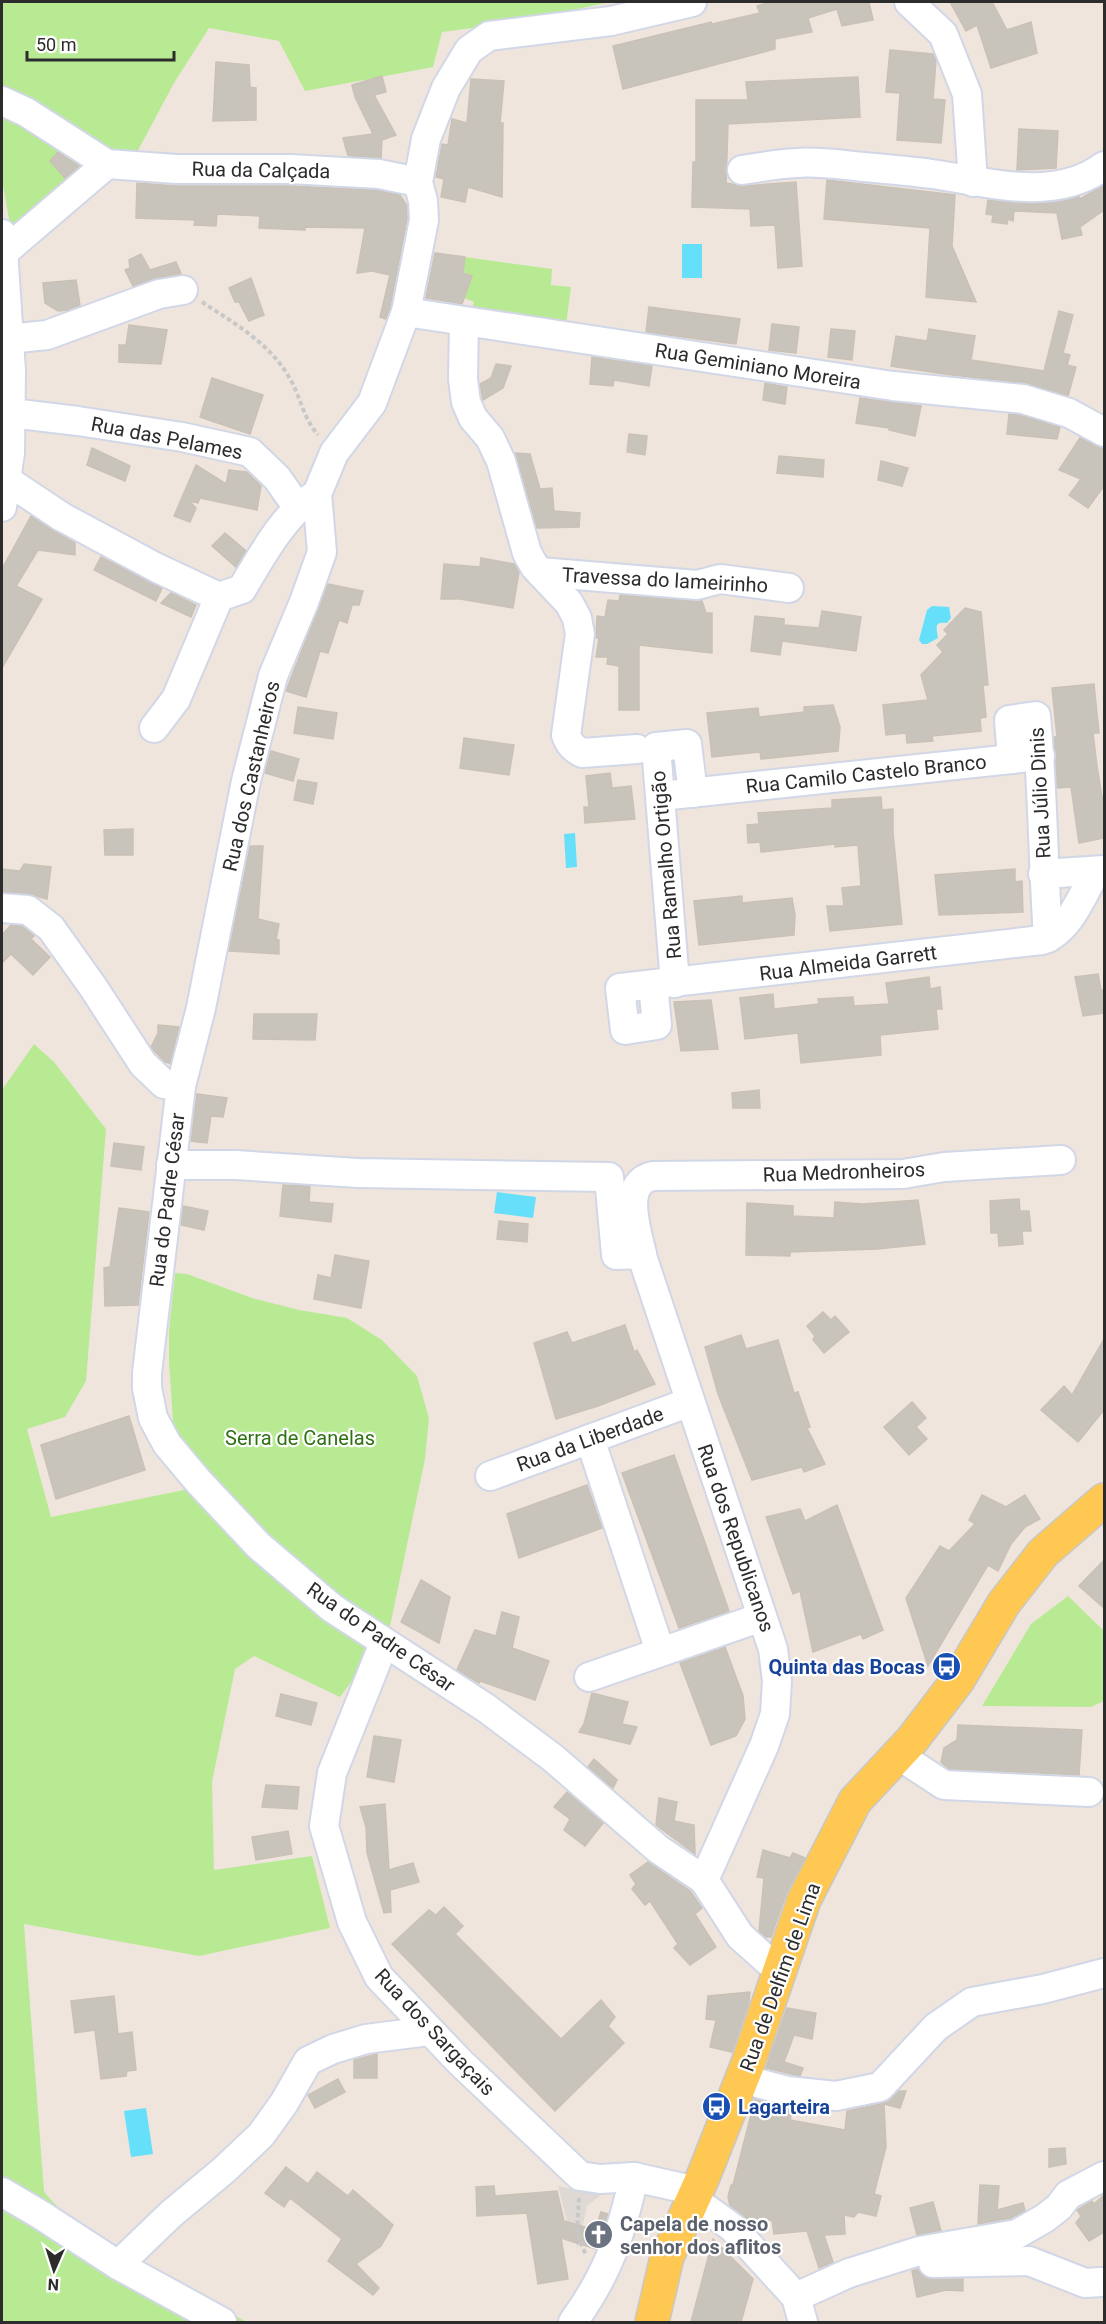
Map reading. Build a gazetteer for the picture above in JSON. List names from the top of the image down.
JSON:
{
  "streets": {
    "main road": ["Rua de Delfim de Lima"],
    "street": [
      "Rua da Calçada",
      "Rua Geminiano Moreira",
      "Rua das Pelames",
      "Travessa do lameirinho",
      "Rua Camilo Castelo Branco",
      "Rua dos Castanheiros",
      "Rua Júlio Dinis",
      "Rua Ramalho Ortigão",
      "Rua Almeida Garrett",
      "Rua Medronheiros",
      "Rua do Padre César",
      "Rua da Liberdade",
      "Rua dos Republicanos",
      "Rua dos Sargaçais"
    ]
  },
  "crossings": [
    ["Rua Geminiano Moreira", "Rua dos Castanheiros"],
    ["Rua das Pelames", "Rua dos Castanheiros"],
    ["Rua Camilo Castelo Branco", "Rua Júlio Dinis"],
    ["Rua Camilo Castelo Branco", "Rua Ramalho Ortigão"],
    ["Rua dos Castanheiros", "Rua do Padre César"],
    ["Rua Júlio Dinis", "Rua Almeida Garrett"],
    ["Rua Ramalho Ortigão", "Rua Almeida Garrett"],
    ["Rua Medronheiros", "Rua dos Republicanos"],
    ["Rua do Padre César", "Rua dos Republicanos"],
    ["Rua do Padre César", "Rua de Delfim de Lima"],
    ["Rua do Padre César", "Rua dos Sargaçais"],
    ["Rua da Liberdade", "Rua dos Republicanos"]
  ],
  "parks": ["Serra de Canelas"],
  "places": {
    "bus stop": ["Quinta das Bocas", "Lagarteira"],
    "church": ["Capela de nosso senhor dos aflitos"]
  },
  "scale_bar": "50 m",
  "north": "bottom"
}
